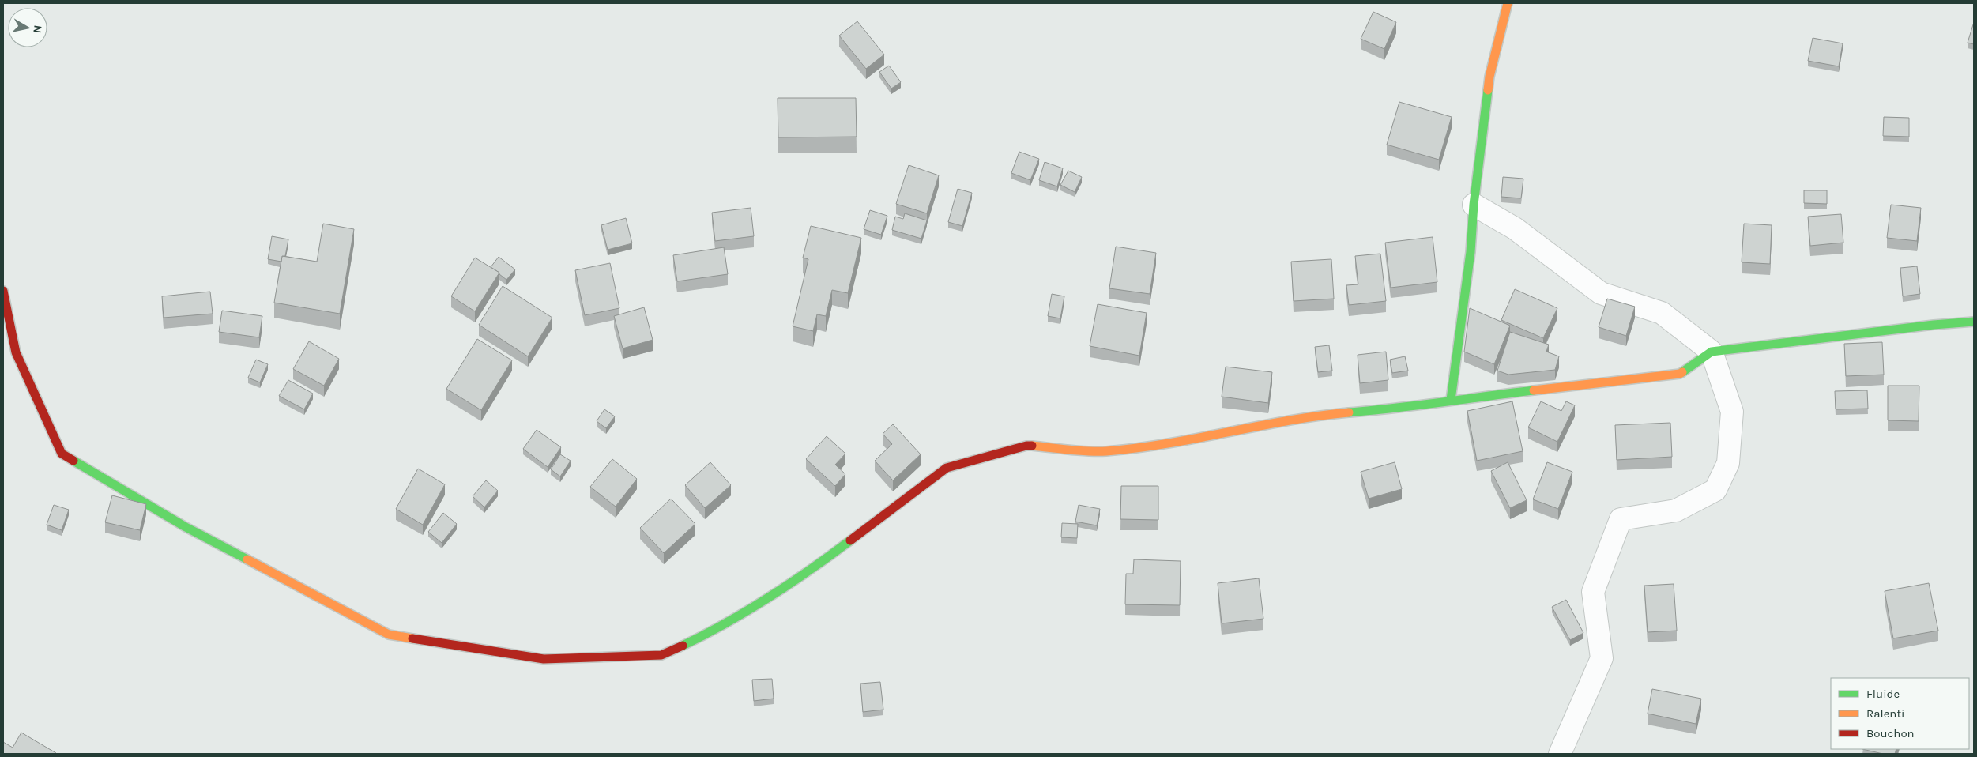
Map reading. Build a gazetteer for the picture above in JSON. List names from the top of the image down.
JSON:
{
  "legend": ["Fluide", "Ralenti", "Bouchon"],
  "north": "right"
}
